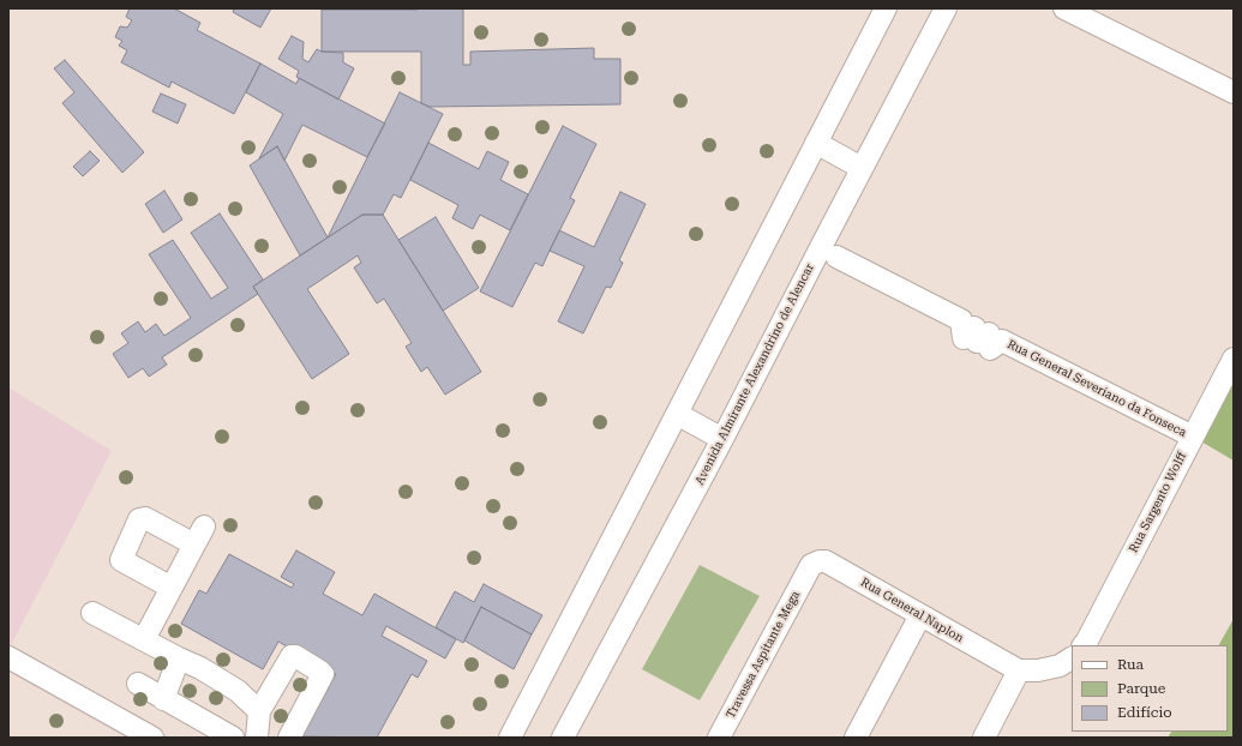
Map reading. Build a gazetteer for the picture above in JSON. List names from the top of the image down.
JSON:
{
  "streets": {
    "street": [
      "Avenida Almirante Alexandrino de Alencar",
      "Rua General Severiano da Fonseca",
      "Rua Sargento Wolff",
      "Rua General Naplon",
      "Travessa Aspitante Mega"
    ]
  },
  "crossings": [
    ["Rua General Severiano da Fonseca", "Rua Sargento Wolff"],
    ["Rua General Naplon", "Travessa Aspitante Mega"]
  ],
  "legend": ["Rua", "Parque", "Edifício"]
}
